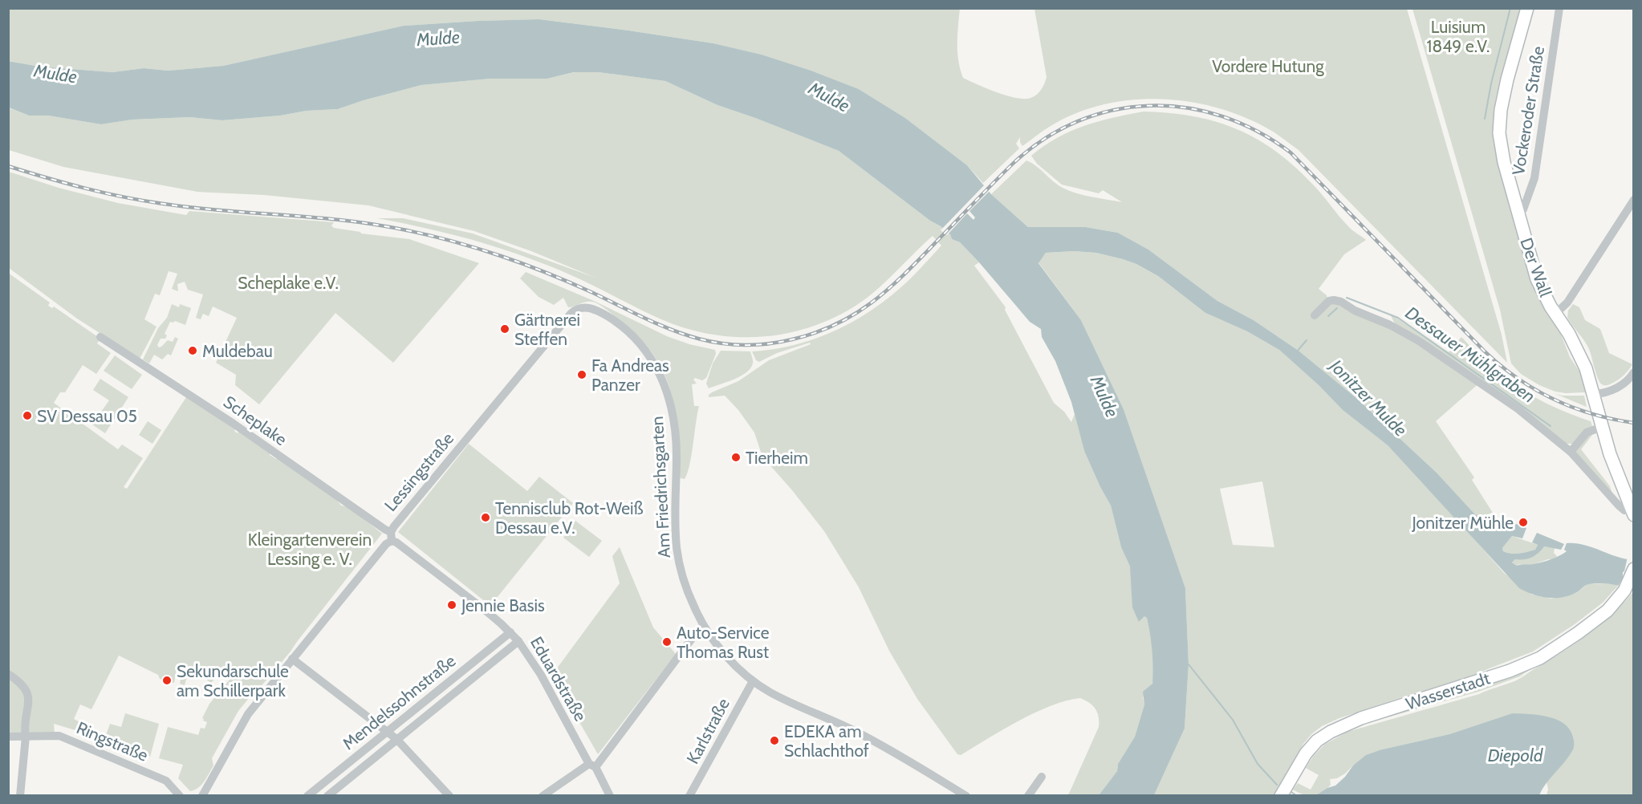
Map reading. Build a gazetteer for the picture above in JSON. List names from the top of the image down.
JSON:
{
  "streets": {
    "main road": ["Der Wall", "Wasserstadt"],
    "street": [
      "Vockeroder Straße",
      "Scheplake",
      "Lessingstraße",
      "Am Friedrichsgarten",
      "Eduardstraße",
      "Mendelssohnstraße",
      "Karlstraße",
      "Ringstraße"
    ]
  },
  "crossings": [
    ["Vockeroder Straße", "Der Wall"],
    ["Scheplake", "Lessingstraße"],
    ["Lessingstraße", "Am Friedrichsgarten"],
    ["Lessingstraße", "Eduardstraße"],
    ["Am Friedrichsgarten", "Karlstraße"],
    ["Eduardstraße", "Mendelssohnstraße"]
  ],
  "water": [
    "Mulde",
    "Dessauer Mühlgraben",
    "Jonitzer Mulde",
    "Diepold"
  ],
  "parks": [
    "Luisium 1849 e.V.",
    "Vordere Hutung",
    "Scheplake e.V.",
    "Kleingartenverein Lessing e. V."
  ],
  "places": [
    "Gärtnerei Steffen",
    "Muldebau",
    "Fa Andreas Panzer",
    "SV Dessau 05",
    "Tierheim",
    "Tennisclub Rot-Weiß Dessau e.V.",
    "Jonitzer Mühle",
    "Jennie Basis",
    "Auto-Service Thomas Rust",
    "Sekundarschule am Schillerpark",
    "EDEKA am Schlachthof"
  ]
}
